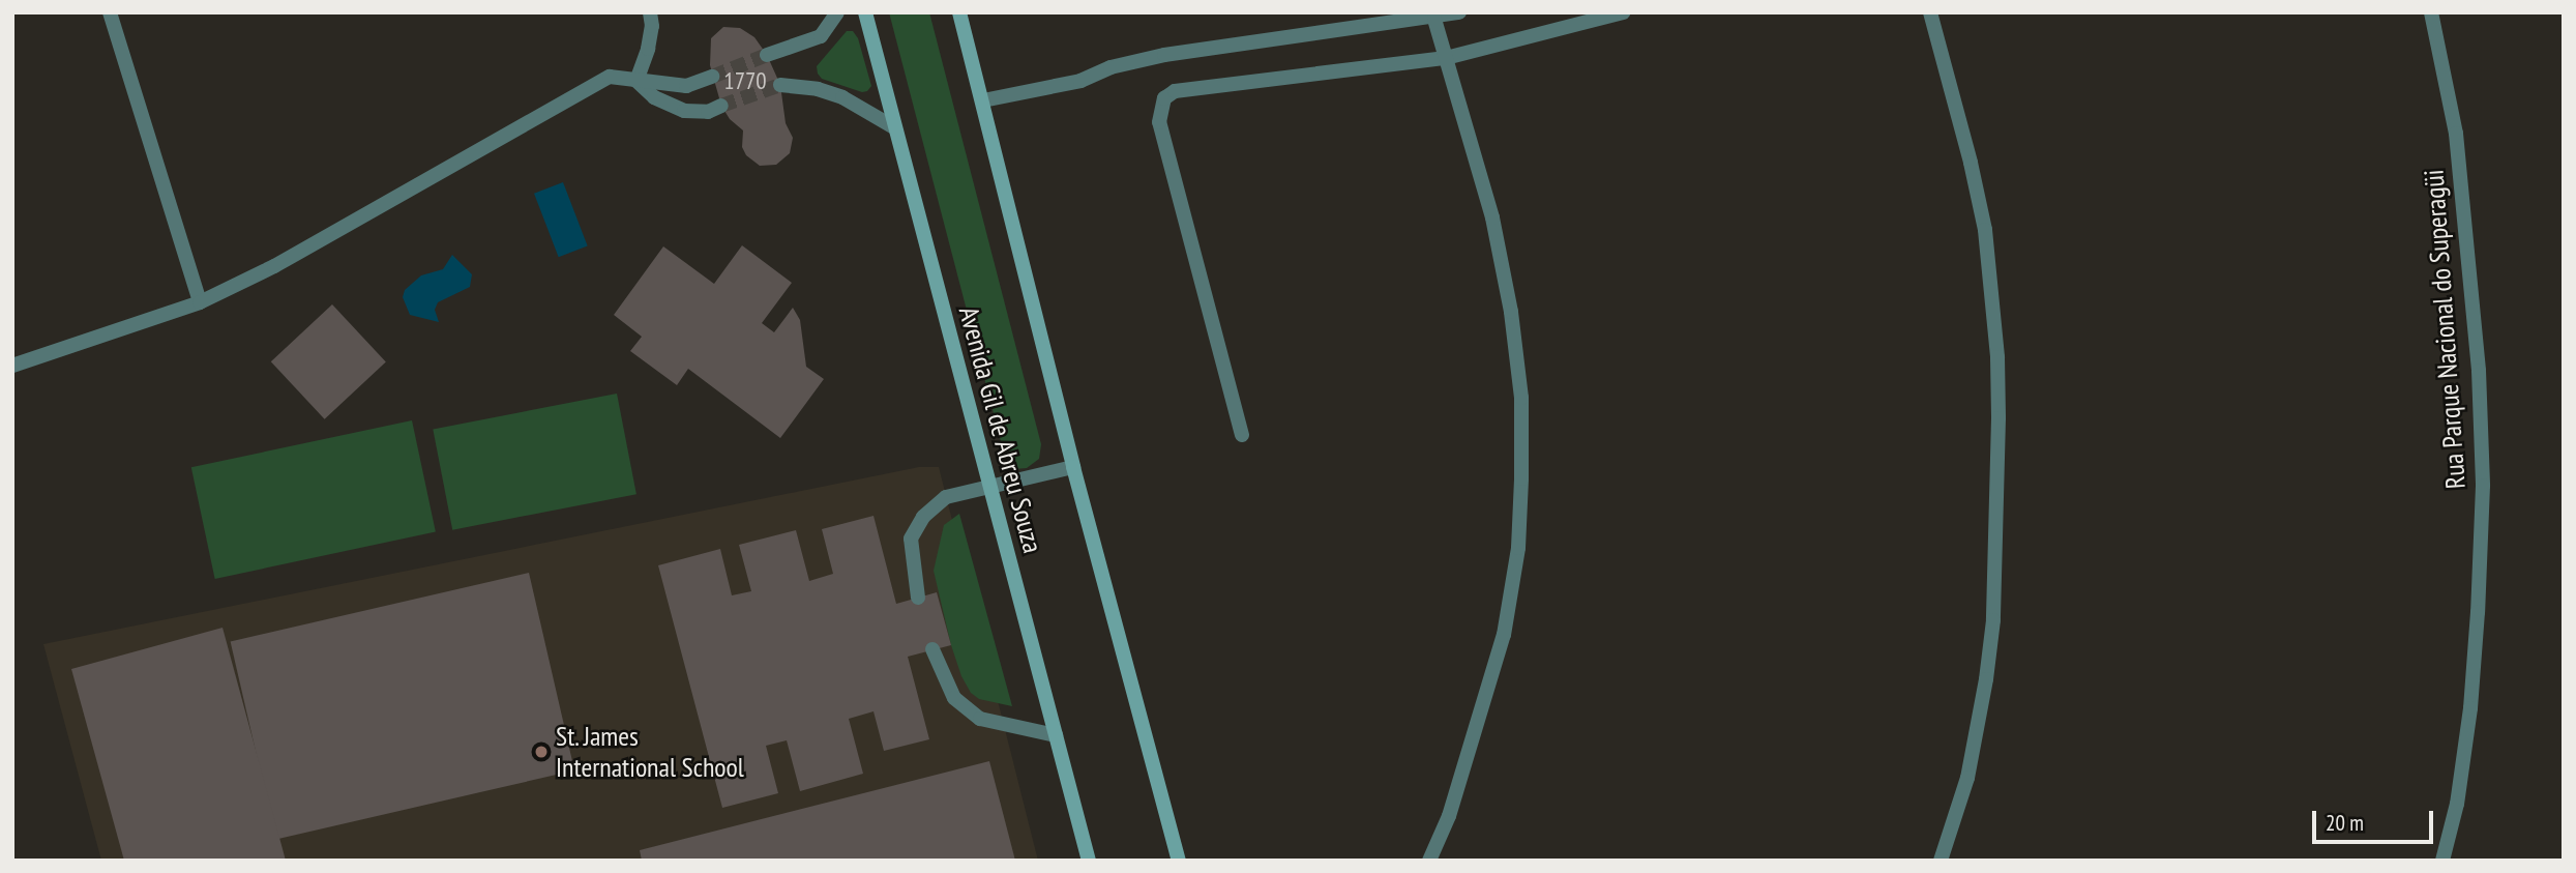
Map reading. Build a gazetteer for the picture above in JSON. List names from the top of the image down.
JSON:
{
  "streets": {
    "street": ["Rua Parque Nacional do Superagüi", "Avenida Gil de Abreu Souza"]
  },
  "places": ["St. James International School"],
  "house_numbers": ["1770"],
  "scale_bar": "20 m"
}
